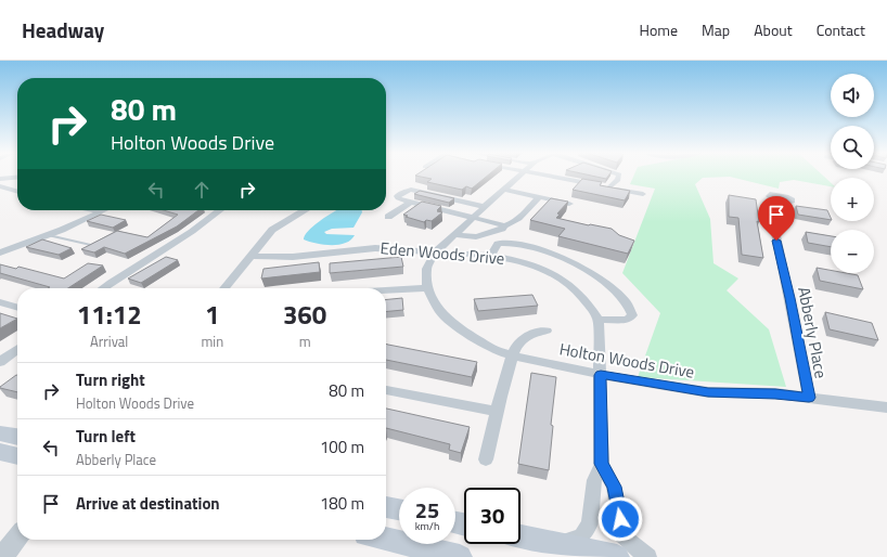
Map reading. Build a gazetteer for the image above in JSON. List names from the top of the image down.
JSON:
{
  "streets": {
    "street": ["Eden Woods Drive", "Abberly Place", "Holton Woods Drive"]
  },
  "crossings": [
    ["Eden Woods Drive", "Holton Woods Drive"],
    ["Abberly Place", "Holton Woods Drive"]
  ],
  "page": {
    "header": "Headway",
    "nav": [
      "Home",
      "Map",
      "About",
      "Contact"
    ],
    "map_buttons": ["+", "−"],
    "turn": ["80 m", "Holton Woods Drive"],
    "eta": [
      "11:12",
      "Arrival",
      "1",
      "min",
      "360",
      "m"
    ],
    "list": [
      {
        "name": "Turn right",
        "note": "Holton Woods Drive",
        "value": "80 m"
      },
      {
        "name": "Turn left",
        "note": "Abberly Place",
        "value": "100 m"
      },
      {
        "name": "Arrive at destination",
        "value": "180 m"
      }
    ],
    "speed": "25 km/h",
    "limit": "30"
  }
}
